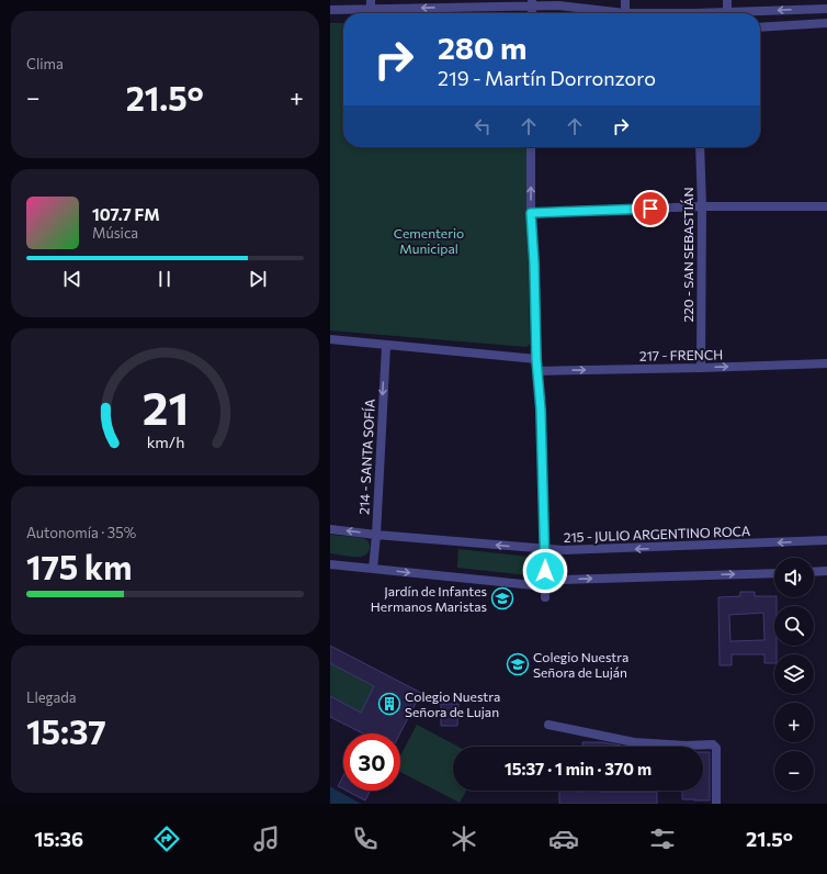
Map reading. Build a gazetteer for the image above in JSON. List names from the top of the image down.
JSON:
{
  "streets": {
    "street": [
      "220 - SAN SEBASTIÁN",
      "217 - FRENCH",
      "214 - SANTA SOFÍA",
      "215 - JULIO ARGENTINO ROCA"
    ]
  },
  "crossings": [
    ["220 - SAN SEBASTIÁN", "217 - FRENCH"],
    ["214 - SANTA SOFÍA", "215 - JULIO ARGENTINO ROCA"]
  ],
  "one_way": ["217 - FRENCH", "214 - SANTA SOFÍA"],
  "parks": ["Cementerio Municipal"],
  "places": {
    "school or university": ["Jardín de Infantes Hermanos Maristas", "Colegio Nuestra Señora de Luján"],
    "building": ["Colegio Nuestra Señora de Lujan"]
  },
  "page": {
    "tile": [
      "Clima",
      ["Autonomía · 35%", "175 km"],
      ["Llegada", "15:37"]
    ],
    "turn": ["280 m", "219 - Martín Dorronzoro"],
    "heat": ["−", "21.5°", "+"],
    "song": ["107.7 FM", "Música"],
    "map_buttons": ["+", "−"],
    "limit": "30",
    "trip": "15:37 · 1 min · 370 m",
    "tabs": ["15:36", "21.5°"],
    "gauge": ["21", "km/h"]
  }
}
